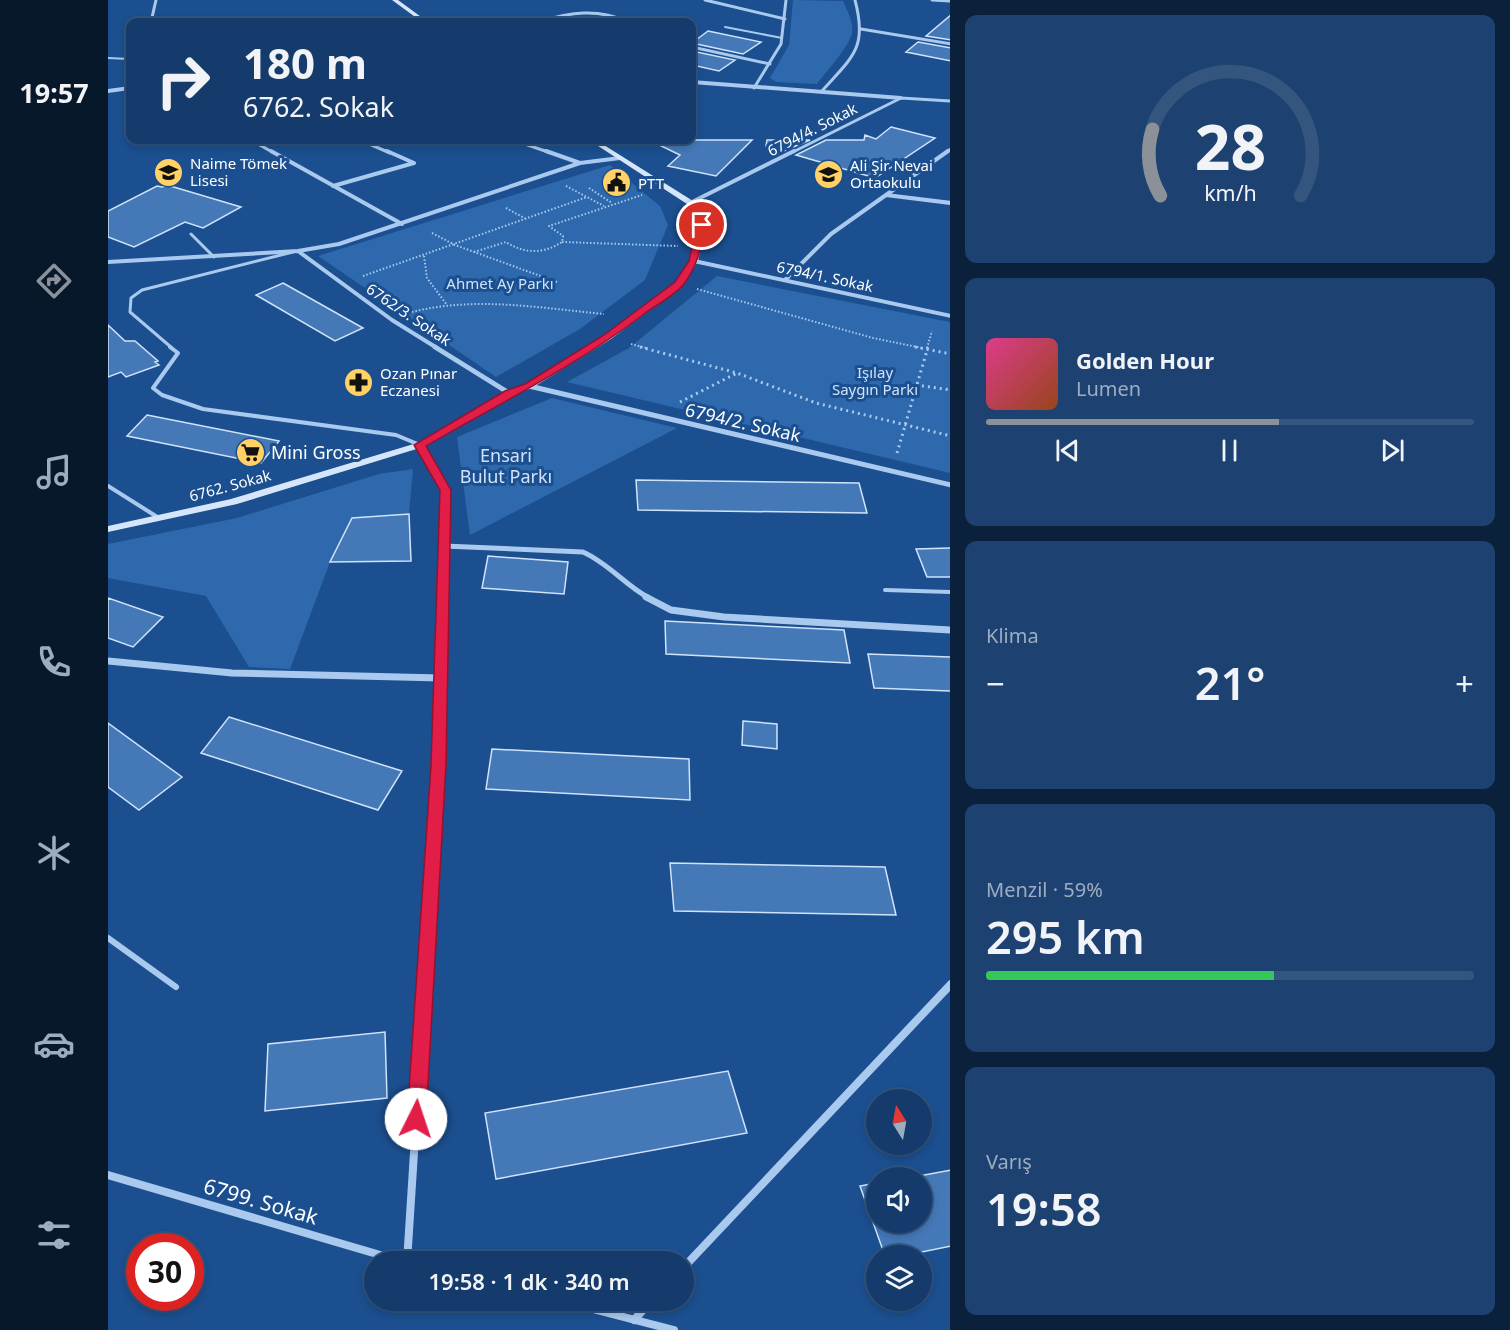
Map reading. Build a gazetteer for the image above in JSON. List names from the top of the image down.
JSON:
{
  "streets": {
    "main road": ["6762. Sokak"],
    "street": [
      "6794/4. Sokak",
      "6794/1. Sokak",
      "6762/3. Sokak",
      "6794/2. Sokak",
      "6799. Sokak"
    ]
  },
  "crossings": [
    ["6794/4. Sokak", "6762. Sokak"],
    ["6794/1. Sokak", "6762. Sokak"],
    ["6762/3. Sokak", "6762. Sokak"],
    ["6794/2. Sokak", "6762. Sokak"]
  ],
  "parks": ["Ahmet Ay Parkı", "Işılay Saygın Parkı", "Ensari Bulut Parkı"],
  "places": {
    "school or university": ["Naime Tömek Lisesi", "Ali Şir Nevai Ortaokulu"],
    "public building": ["PTT"],
    "pharmacy": ["Ozan Pınar Eczanesi"],
    "supermarket": ["Mini Gross"]
  },
  "north": "top",
  "page": {
    "tabs": "19:57",
    "turn": ["180 m", "6762. Sokak"],
    "song": ["Golden Hour", "Lumen"],
    "tile": [
      "Klima",
      ["Menzil · 59%", "295 km"],
      ["Varış", "19:58"]
    ],
    "heat": ["−", "21°", "+"],
    "limit": "30",
    "trip": "19:58 · 1 dk · 340 m",
    "gauge": ["28", "km/h"]
  }
}
